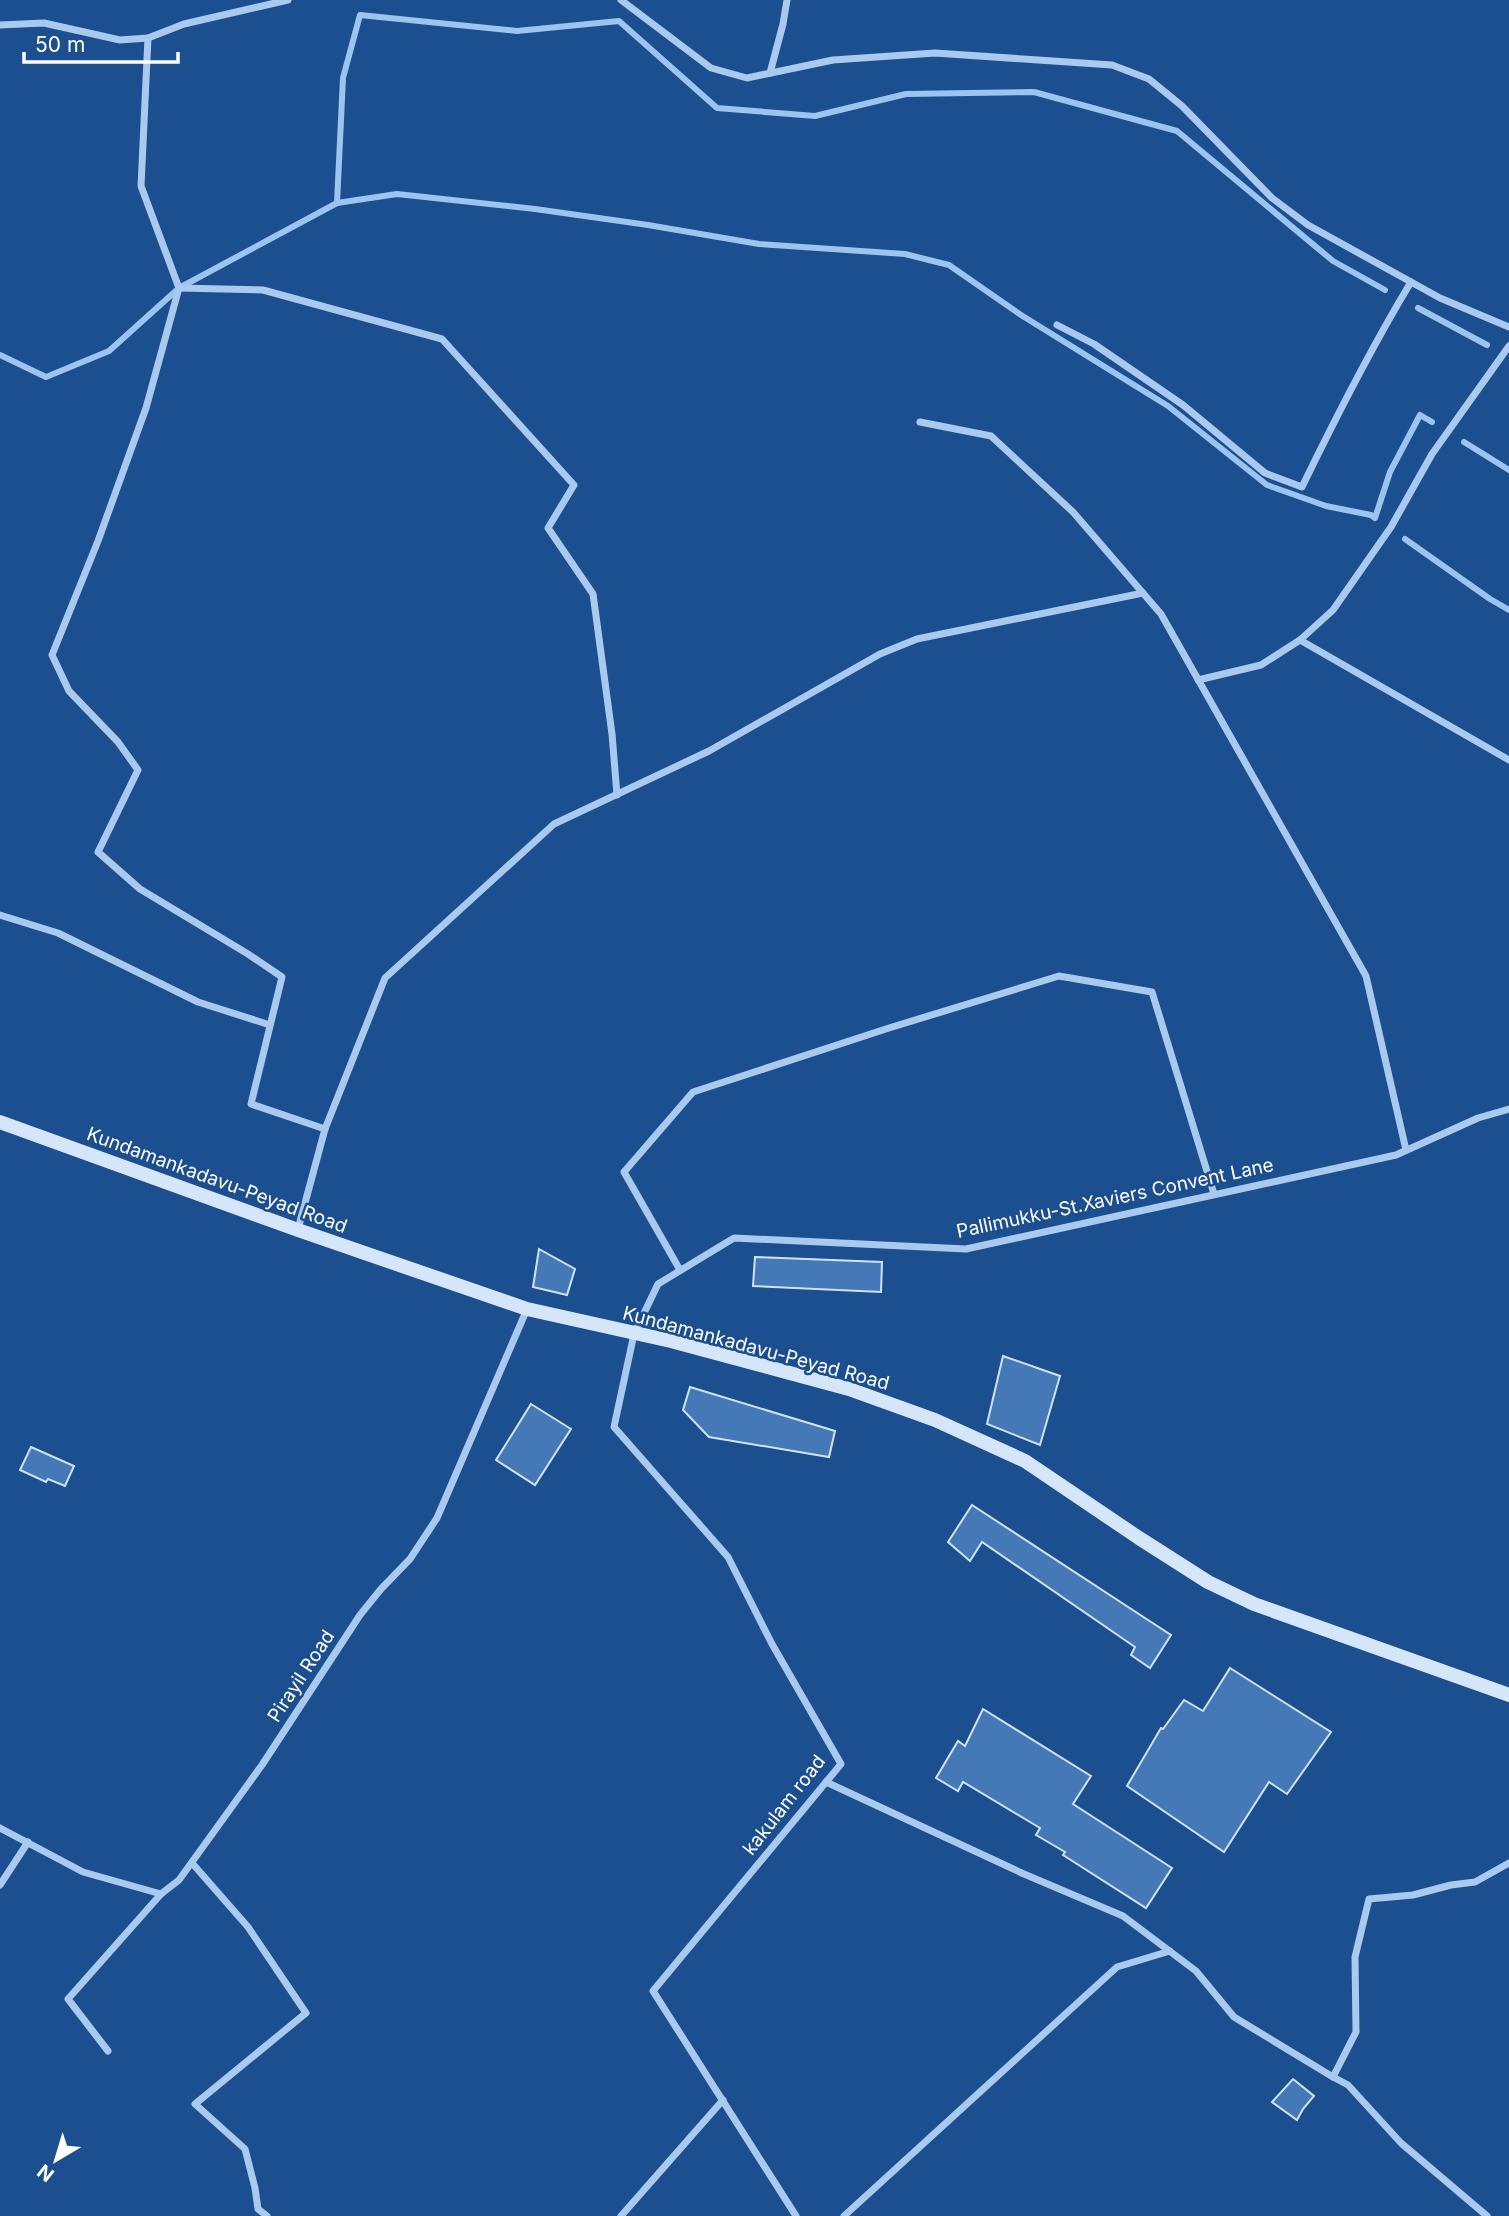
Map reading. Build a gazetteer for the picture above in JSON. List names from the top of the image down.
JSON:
{
  "streets": {
    "main road": ["Kundamankadavu-Peyad Road"],
    "street": ["Pallimukku-St.Xaviers Convent Lane", "Pirayil Road", "kakulam road"]
  },
  "crossings": [
    ["Kundamankadavu-Peyad Road", "Pallimukku-St.Xaviers Convent Lane"],
    ["Kundamankadavu-Peyad Road", "Pirayil Road"],
    ["Kundamankadavu-Peyad Road", "kakulam road"],
    ["Pallimukku-St.Xaviers Convent Lane", "kakulam road"]
  ],
  "scale_bar": "50 m",
  "north": "bottom left"
}
